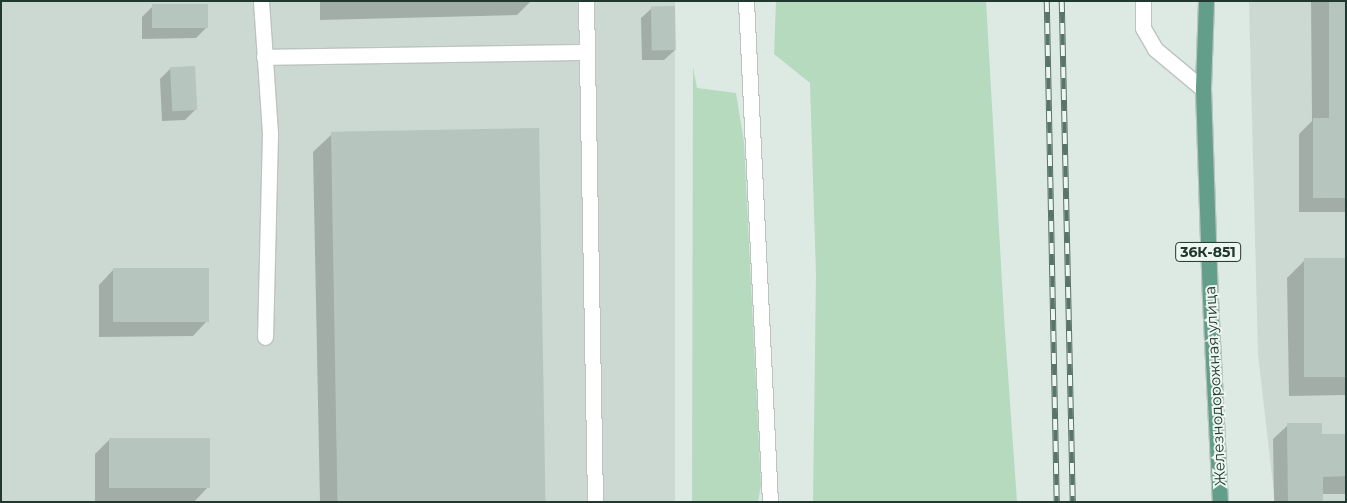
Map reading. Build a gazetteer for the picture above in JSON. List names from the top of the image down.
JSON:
{
  "streets": {
    "main road": ["36К-851", "Железнодорожная улица"]
  }
}
